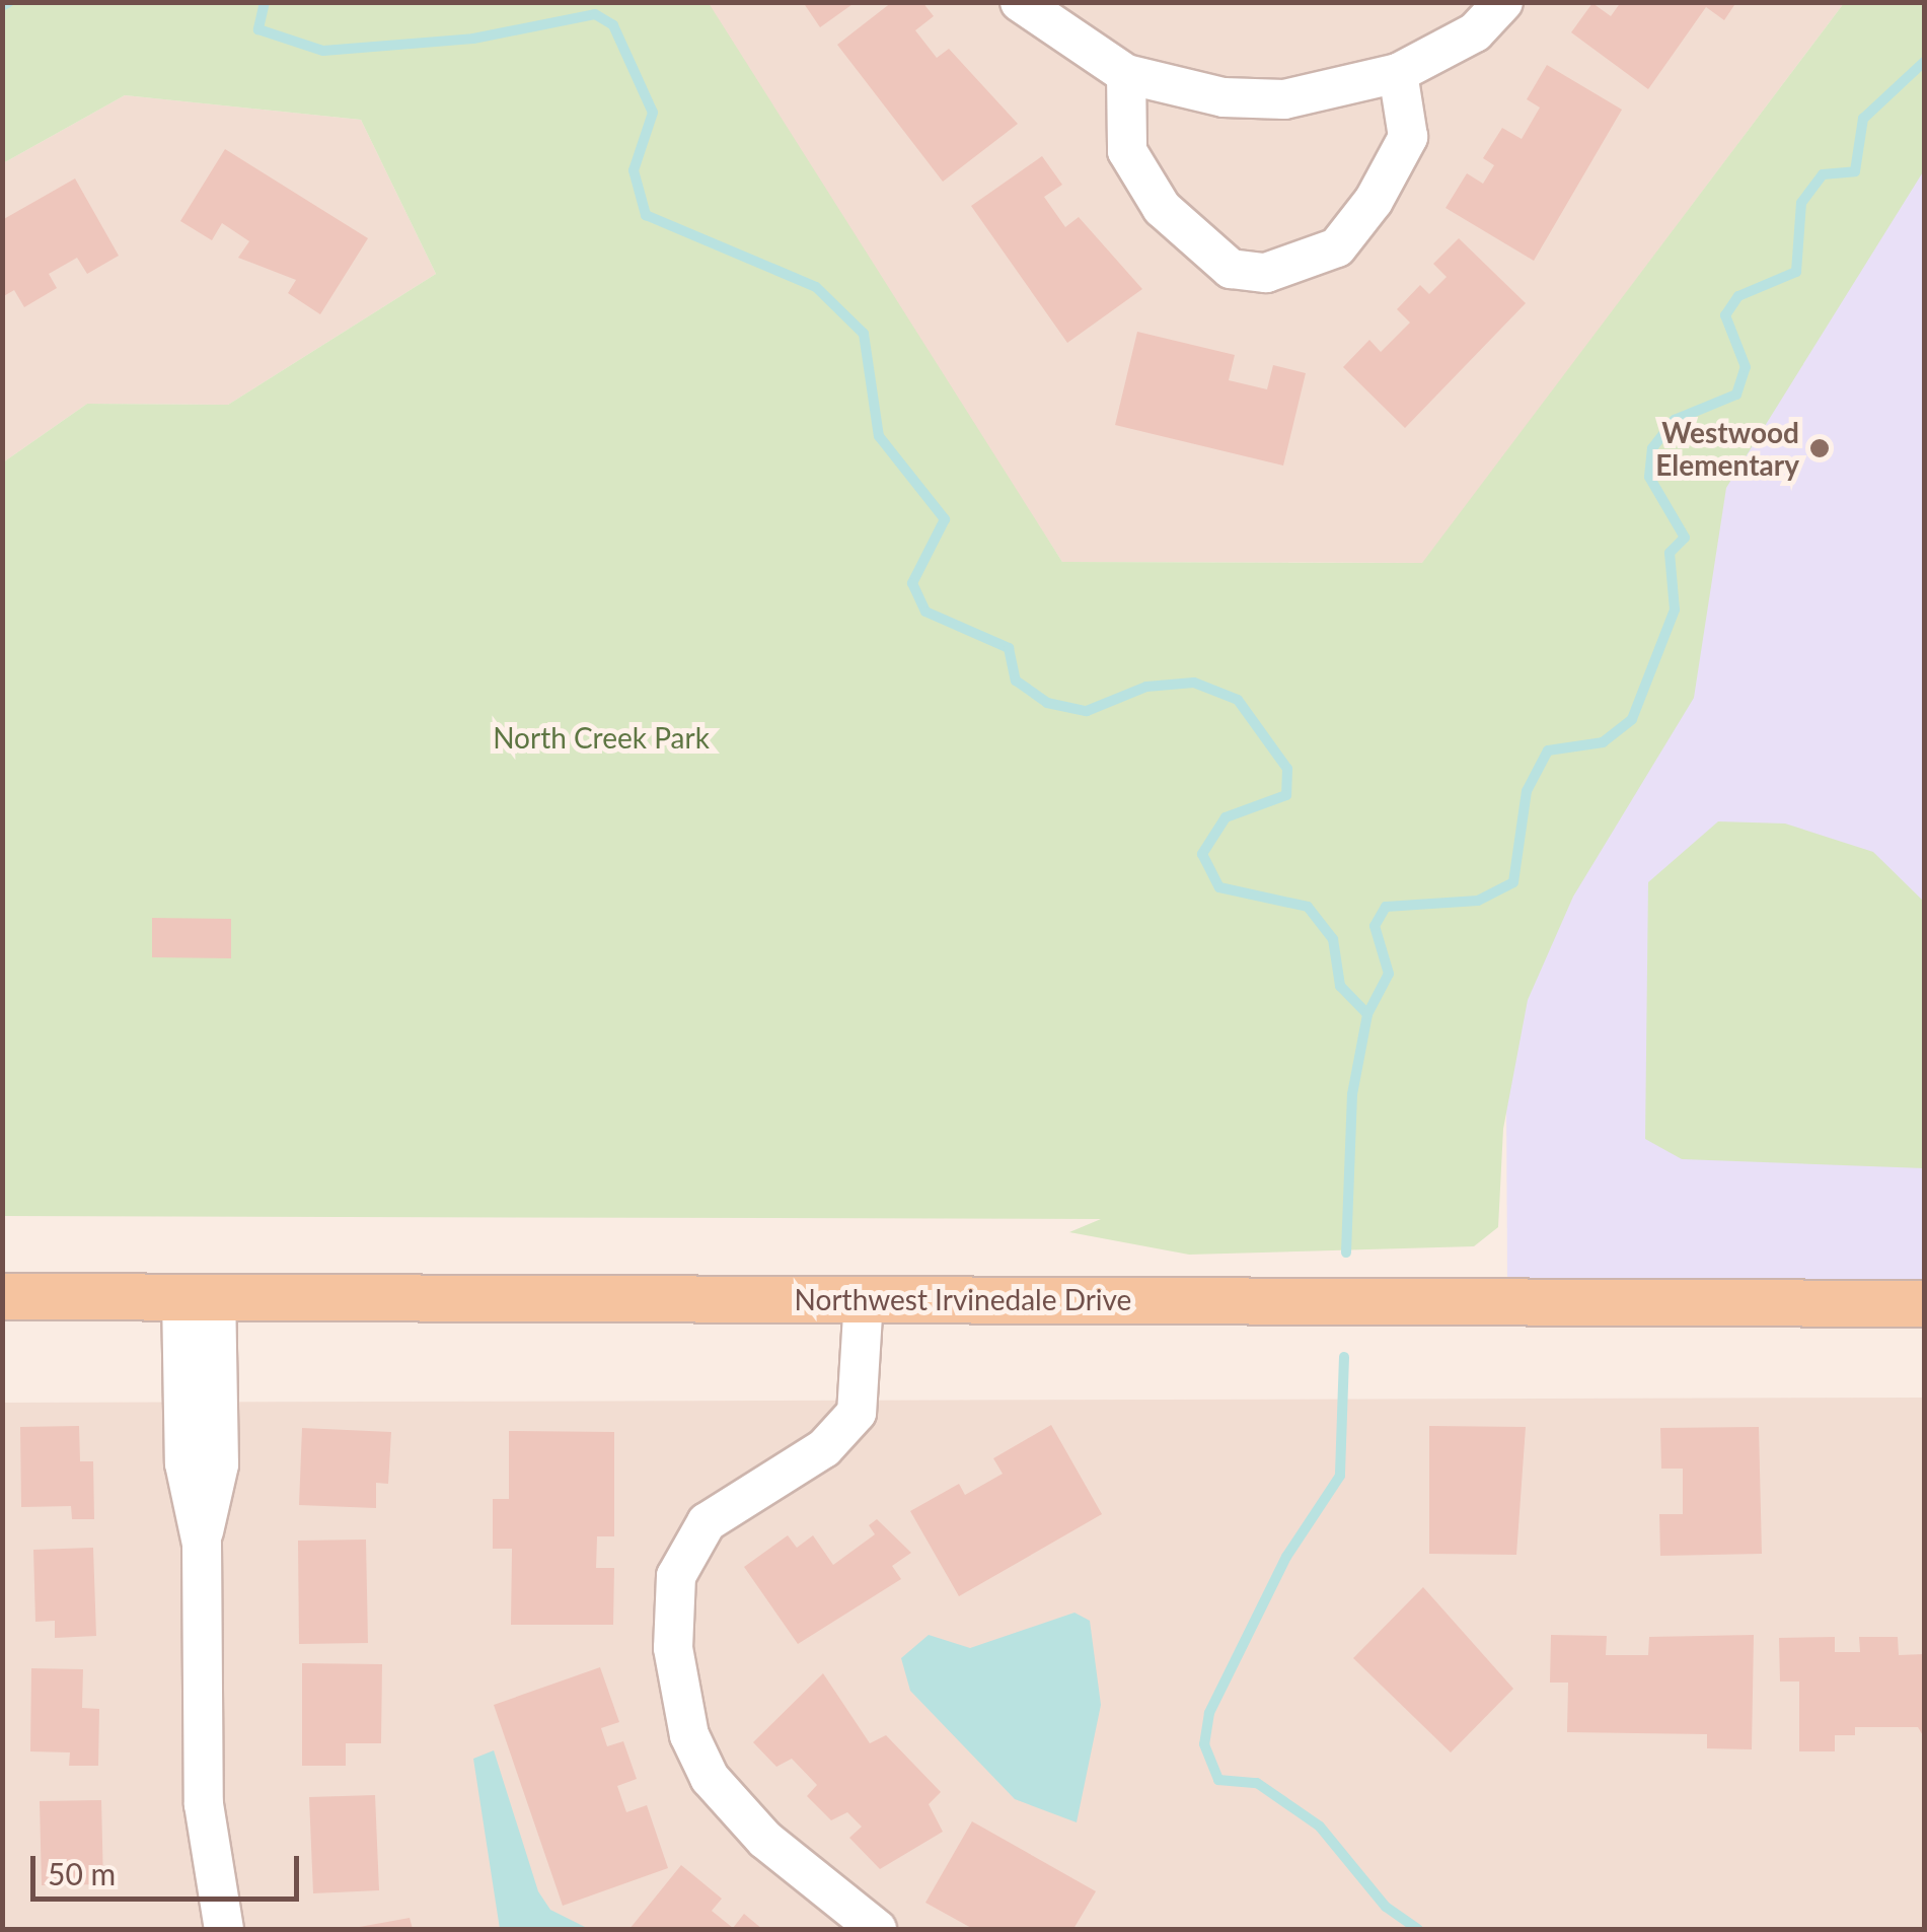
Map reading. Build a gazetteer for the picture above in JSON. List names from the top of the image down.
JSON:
{
  "streets": {
    "main road": ["Northwest Irvinedale Drive"]
  },
  "parks": ["North Creek Park"],
  "places": ["Westwood Elementary"],
  "scale_bar": "50 m"
}
